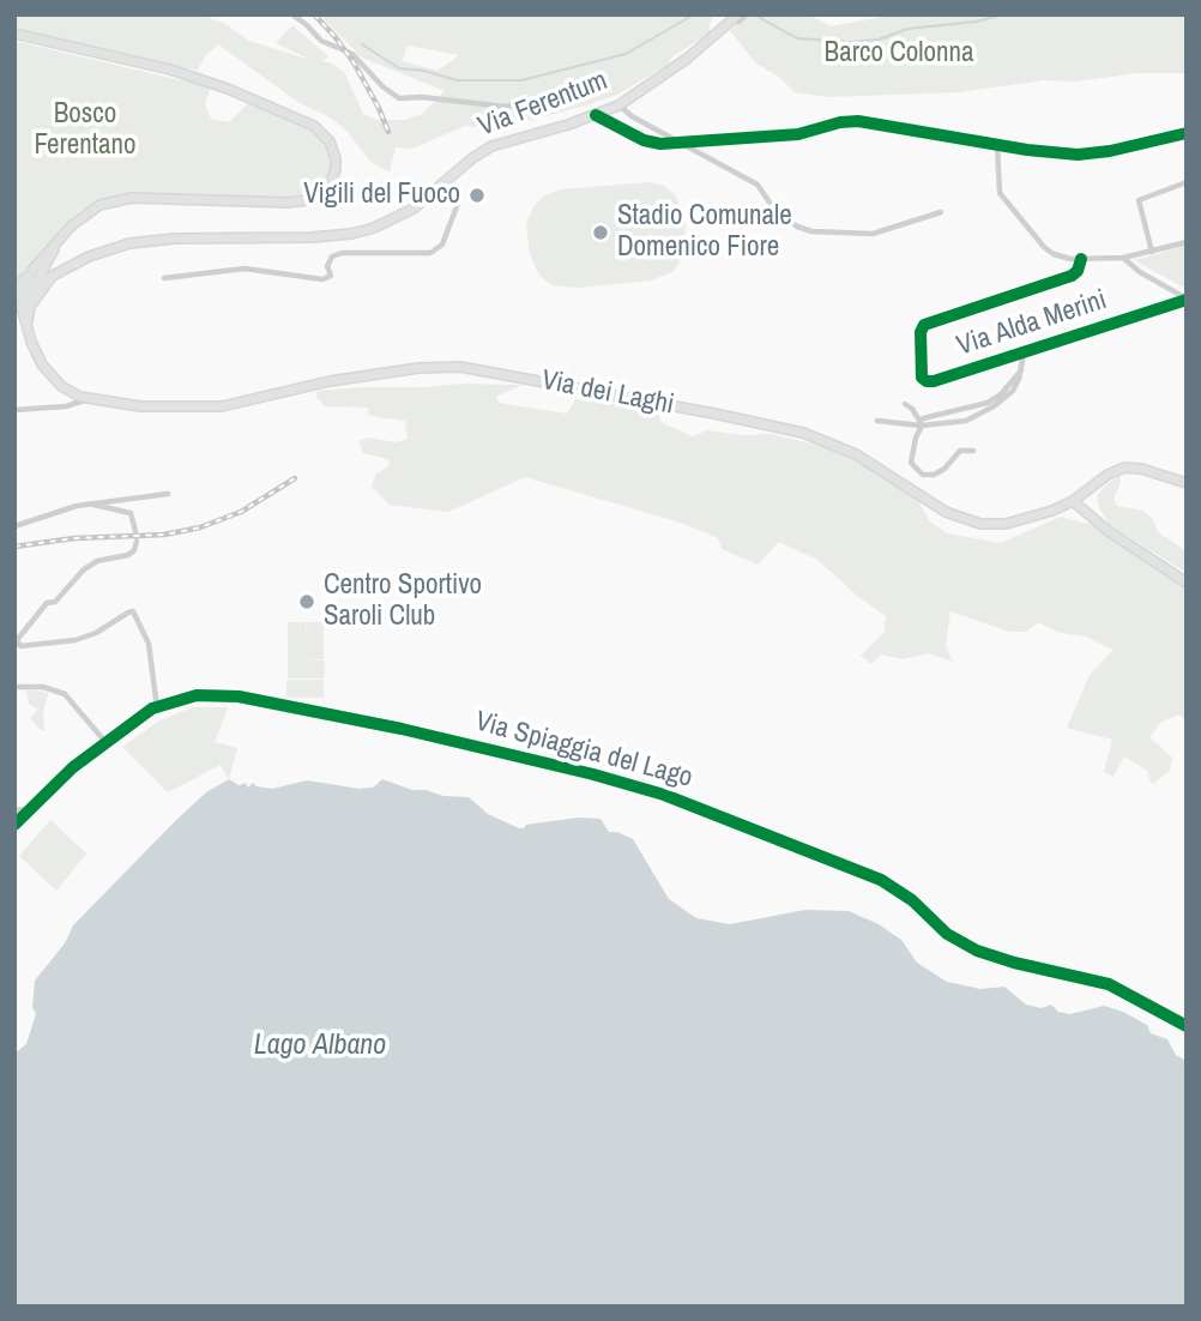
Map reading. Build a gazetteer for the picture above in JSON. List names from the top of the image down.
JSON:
{
  "streets": {
    "main road": ["Via Ferentum", "Via dei Laghi", "Via Spiaggia del Lago"],
    "street": ["Via Alda Merini"]
  },
  "crossings": [
    ["Via Ferentum", "Via dei Laghi"]
  ],
  "water": ["Lago Albano"],
  "parks": ["Barco Colonna", "Bosco Ferentano"],
  "places": ["Vigili del Fuoco", "Stadio Comunale Domenico Fiore", "Centro Sportivo Saroli Club"]
}
